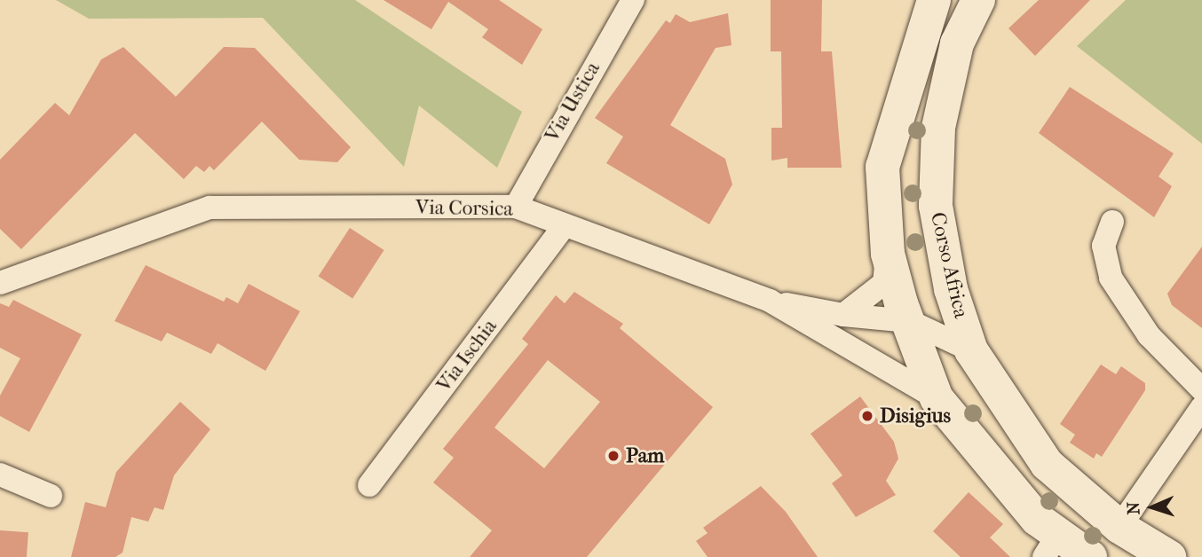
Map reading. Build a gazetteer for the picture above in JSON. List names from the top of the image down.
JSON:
{
  "streets": {
    "street": [
      "Via Ustica",
      "Via Corsica",
      "Corso Africa",
      "Via Ischia"
    ]
  },
  "crossings": [
    ["Via Ustica", "Via Corsica"],
    ["Via Corsica", "Corso Africa"],
    ["Via Corsica", "Via Ischia"]
  ],
  "places": ["Disigius", "Pam"],
  "north": "left"
}
